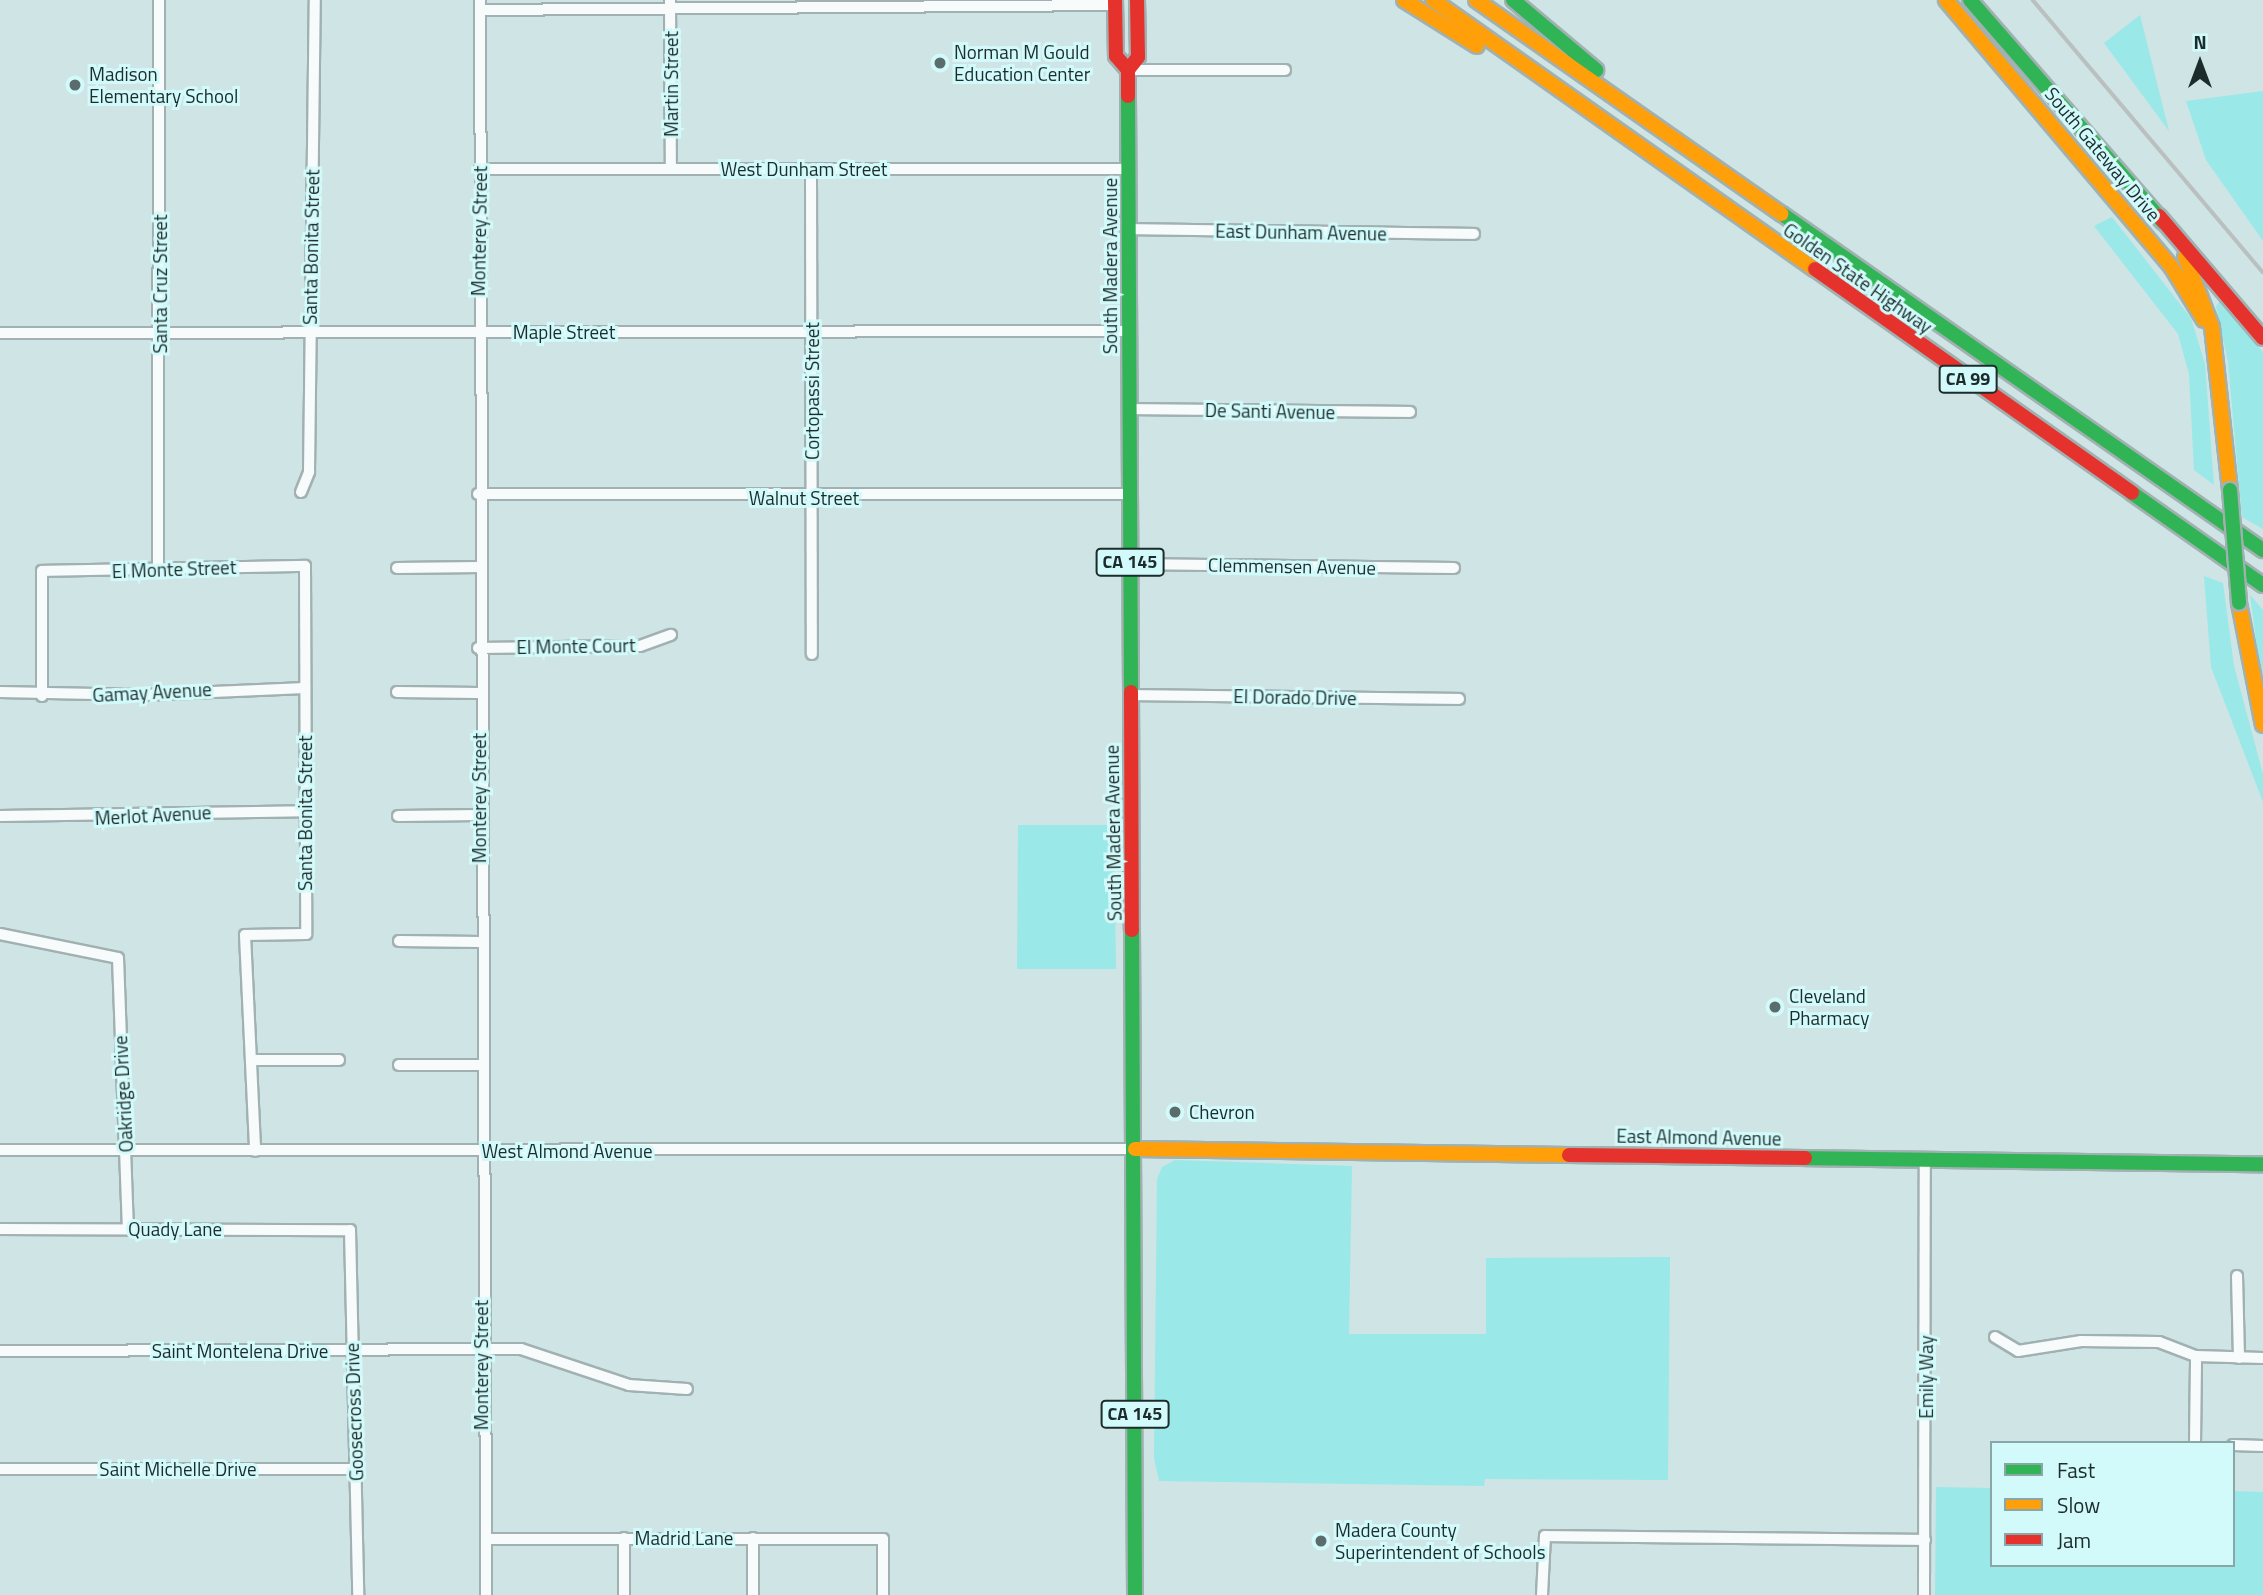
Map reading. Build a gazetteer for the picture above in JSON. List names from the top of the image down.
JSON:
{
  "streets": {
    "main road": [
      "South Gateway Drive",
      "South Madera Avenue",
      "Golden State Highway",
      "CA 99",
      "CA 145",
      "East Almond Avenue"
    ],
    "street": [
      "Martin Street",
      "West Dunham Street",
      "Monterey Street",
      "East Dunham Avenue",
      "Santa Bonita Street",
      "Santa Cruz Street",
      "Maple Street",
      "Cortopassi Street",
      "De Santi Avenue",
      "Walnut Street",
      "Clemmensen Avenue",
      "El Monte Street",
      "El Monte Court",
      "Gamay Avenue",
      "El Dorado Drive",
      "Merlot Avenue",
      "Oakridge Drive",
      "West Almond Avenue",
      "Quady Lane",
      "Saint Montelena Drive",
      "Emily Way",
      "Goosecross Drive",
      "Saint Michelle Drive",
      "Madrid Lane"
    ]
  },
  "crossings": [
    ["Martin Street", "West Dunham Street"],
    ["West Dunham Street", "Monterey Street"],
    ["West Dunham Street", "South Madera Avenue"],
    ["West Dunham Street", "Cortopassi Street"],
    ["Monterey Street", "Maple Street"],
    ["Monterey Street", "Walnut Street"],
    ["Monterey Street", "El Monte Court"],
    ["Monterey Street", "West Almond Avenue"],
    ["Monterey Street", "Saint Montelena Drive"],
    ["Monterey Street", "Madrid Lane"],
    ["East Dunham Avenue", "South Madera Avenue"],
    ["Santa Bonita Street", "Maple Street"],
    ["Santa Bonita Street", "El Monte Street"],
    ["Santa Bonita Street", "Gamay Avenue"],
    ["Santa Bonita Street", "Merlot Avenue"],
    ["South Madera Avenue", "Maple Street"],
    ["South Madera Avenue", "De Santi Avenue"],
    ["South Madera Avenue", "Walnut Street"],
    ["South Madera Avenue", "Clemmensen Avenue"],
    ["South Madera Avenue", "El Dorado Drive"],
    ["South Madera Avenue", "East Almond Avenue"],
    ["South Madera Avenue", "West Almond Avenue"],
    ["Santa Cruz Street", "Maple Street"],
    ["Santa Cruz Street", "El Monte Street"],
    ["Maple Street", "Cortopassi Street"],
    ["Cortopassi Street", "Walnut Street"],
    ["El Monte Street", "Gamay Avenue"],
    ["Oakridge Drive", "West Almond Avenue"],
    ["Oakridge Drive", "Quady Lane"],
    ["East Almond Avenue", "West Almond Avenue"],
    ["East Almond Avenue", "Emily Way"],
    ["Quady Lane", "Goosecross Drive"],
    ["Saint Montelena Drive", "Goosecross Drive"],
    ["Goosecross Drive", "Saint Michelle Drive"]
  ],
  "places": [
    "Norman M Gould Education Center",
    "Madison Elementary School",
    "Cleveland Pharmacy",
    "Chevron",
    "Madera County Superintendent of Schools"
  ],
  "legend": ["Fast", "Slow", "Jam"],
  "north": "top"
}
